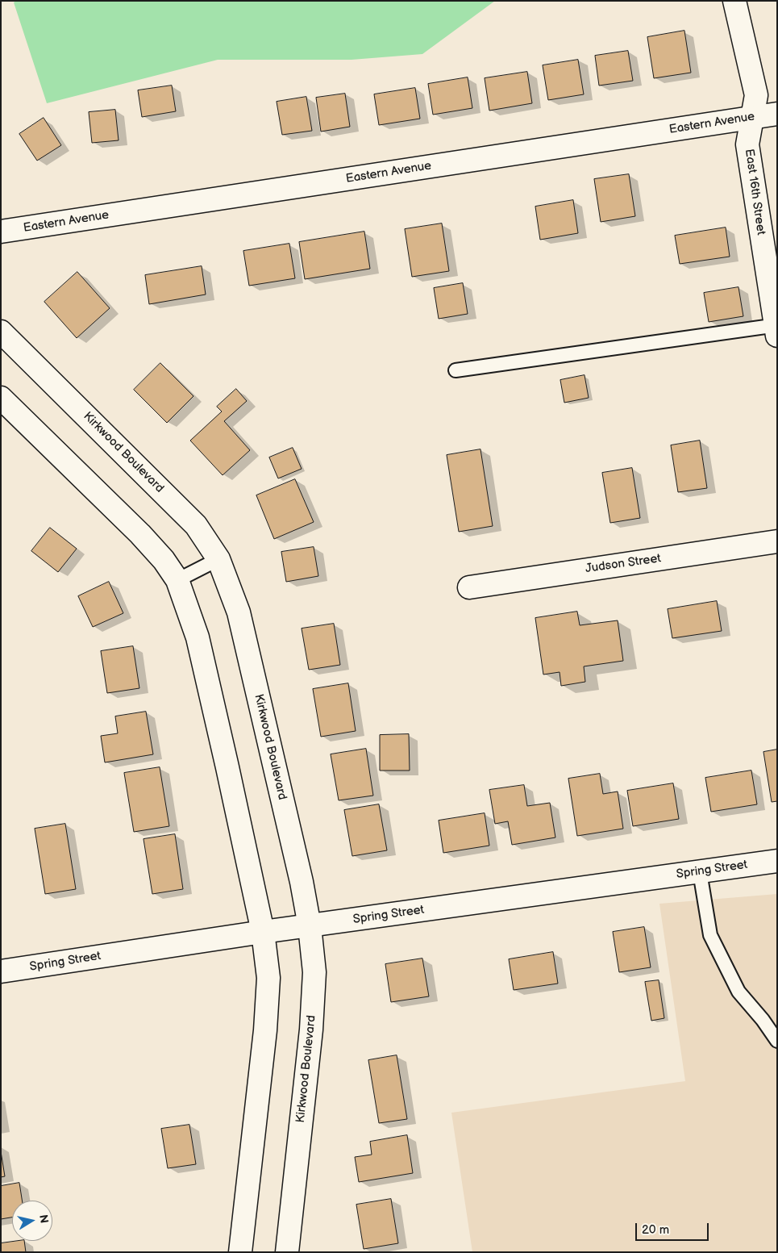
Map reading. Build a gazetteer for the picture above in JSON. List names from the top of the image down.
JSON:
{
  "streets": {
    "street": [
      "Eastern Avenue",
      "East 16th Street",
      "Kirkwood Boulevard",
      "Judson Street",
      "Spring Street"
    ]
  },
  "crossings": [
    ["Eastern Avenue", "East 16th Street"],
    ["Kirkwood Boulevard", "Spring Street"]
  ],
  "scale_bar": "20 m",
  "north": "right"
}
